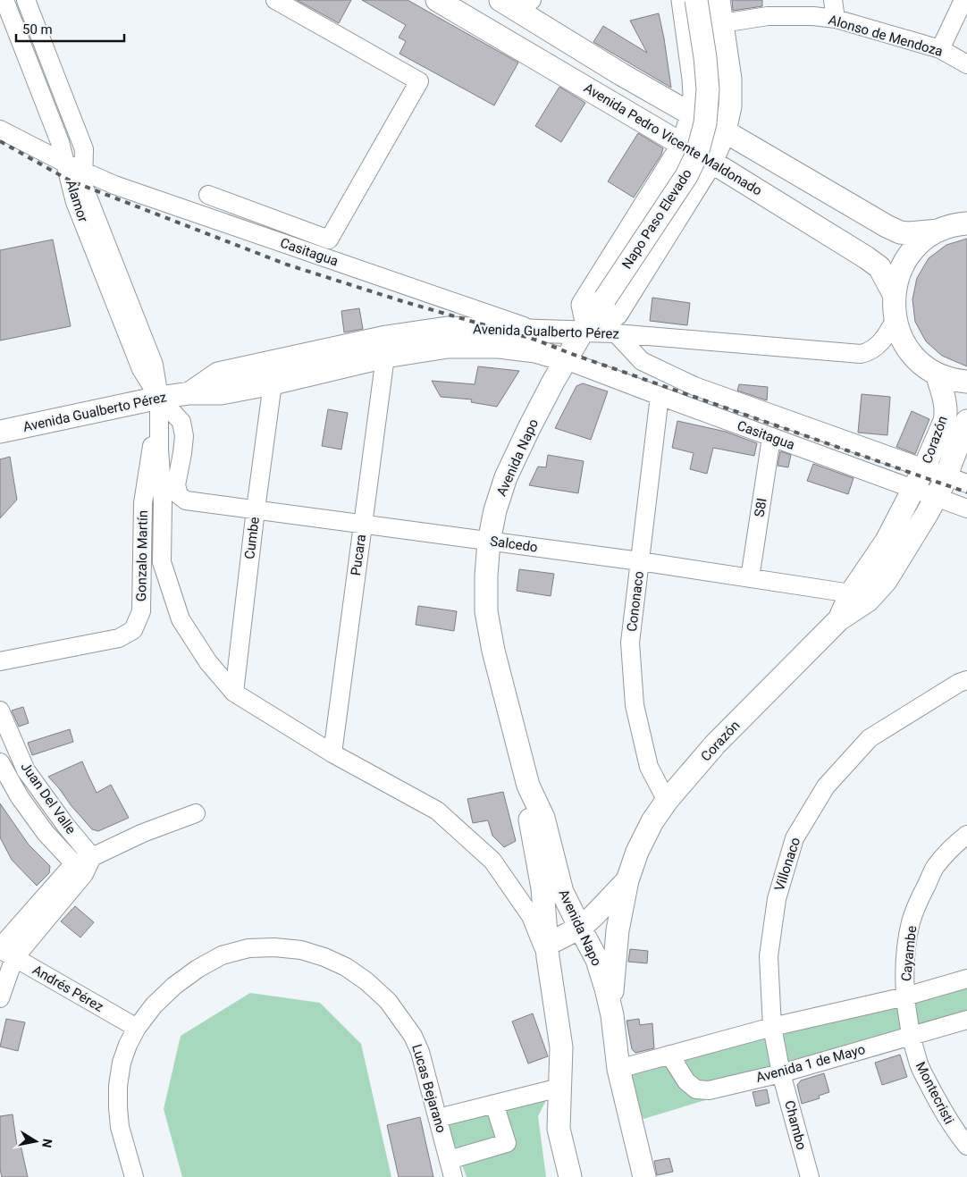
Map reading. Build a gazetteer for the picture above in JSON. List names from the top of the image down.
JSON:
{
  "streets": {
    "main road": [
      "Avenida Pedro Vicente Maldonado",
      "Napo Paso Elevado",
      "Avenida Gualberto Pérez",
      "Corazón",
      "Avenida Napo"
    ],
    "street": [
      "Alonso de Mendoza",
      "Alamor",
      "Casitagua",
      "S8I",
      "Cumbe",
      "Salcedo",
      "Pucara",
      "Gonzalo Martín",
      "Cononaco",
      "Juan Del Valle",
      "Villonaco",
      "Cayambe",
      "Andrés Pérez",
      "Avenida 1 de Mayo",
      "Lucas Bejarano",
      "Montecristi",
      "Chambo"
    ]
  },
  "crossings": [
    ["Avenida Pedro Vicente Maldonado", "Avenida Napo"],
    ["Alamor", "Casitagua"],
    ["Alamor", "Avenida Gualberto Pérez"],
    ["Alamor", "Salcedo"],
    ["Alamor", "Gonzalo Martín"],
    ["Napo Paso Elevado", "Avenida Gualberto Pérez"],
    ["Napo Paso Elevado", "Avenida Napo"],
    ["Casitagua", "Avenida Gualberto Pérez"],
    ["Casitagua", "Corazón"],
    ["Casitagua", "Avenida Napo"],
    ["Casitagua", "S8I"],
    ["Casitagua", "Cononaco"],
    ["Avenida Gualberto Pérez", "Avenida Napo"],
    ["Avenida Gualberto Pérez", "Cumbe"],
    ["Avenida Gualberto Pérez", "Pucara"],
    ["Avenida Gualberto Pérez", "Gonzalo Martín"],
    ["Corazón", "Avenida Napo"],
    ["Corazón", "Salcedo"],
    ["Corazón", "Cononaco"],
    ["Avenida Napo", "Salcedo"],
    ["S8I", "Salcedo"],
    ["Cumbe", "Salcedo"],
    ["Salcedo", "Pucara"],
    ["Salcedo", "Cononaco"],
    ["Villonaco", "Avenida 1 de Mayo"],
    ["Villonaco", "Chambo"],
    ["Cayambe", "Avenida 1 de Mayo"],
    ["Cayambe", "Montecristi"],
    ["Andrés Pérez", "Lucas Bejarano"],
    ["Avenida 1 de Mayo", "Montecristi"],
    ["Avenida 1 de Mayo", "Chambo"]
  ],
  "scale_bar": "50 m",
  "north": "right"
}
